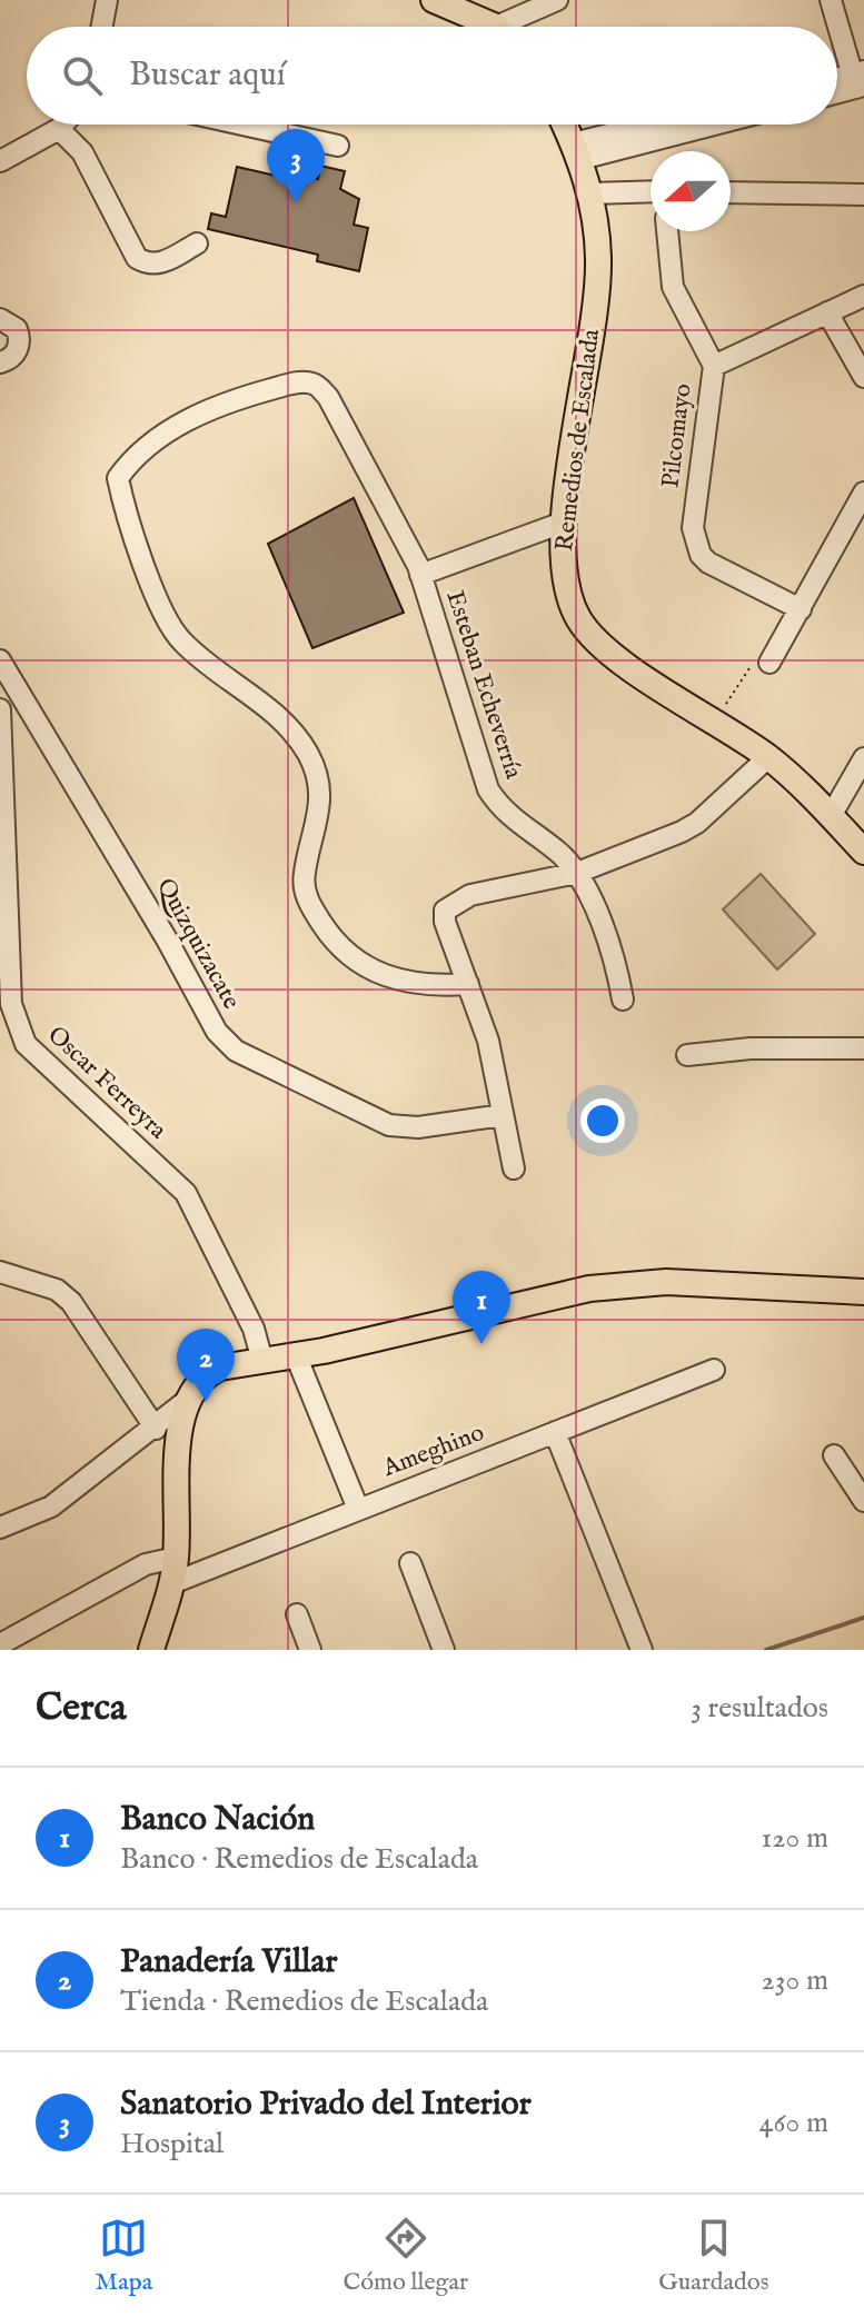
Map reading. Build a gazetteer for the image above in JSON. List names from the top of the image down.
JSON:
{
  "streets": {
    "main road": ["Remedios de Escalada"],
    "street": [
      "Pilcomayo",
      "Esteban Echeverría",
      "Quizquizacate",
      "Oscar Ferreyra",
      "Ameghino"
    ]
  },
  "north": "left",
  "page": {
    "search": "Buscar aquí",
    "pins": ["3", "1", "2"],
    "heading": ["Cerca", "3 resultados"],
    "list": [
      {
        "mark": "1",
        "name": "Banco Nación",
        "note": "Banco · Remedios de Escalada",
        "value": "120 m"
      },
      {
        "mark": "2",
        "name": "Panadería Villar",
        "note": "Tienda · Remedios de Escalada",
        "value": "230 m"
      },
      {
        "mark": "3",
        "name": "Sanatorio Privado del Interior",
        "note": "Hospital",
        "value": "460 m"
      }
    ],
    "nav": ["Mapa", "Cómo llegar", "Guardados"]
  }
}
